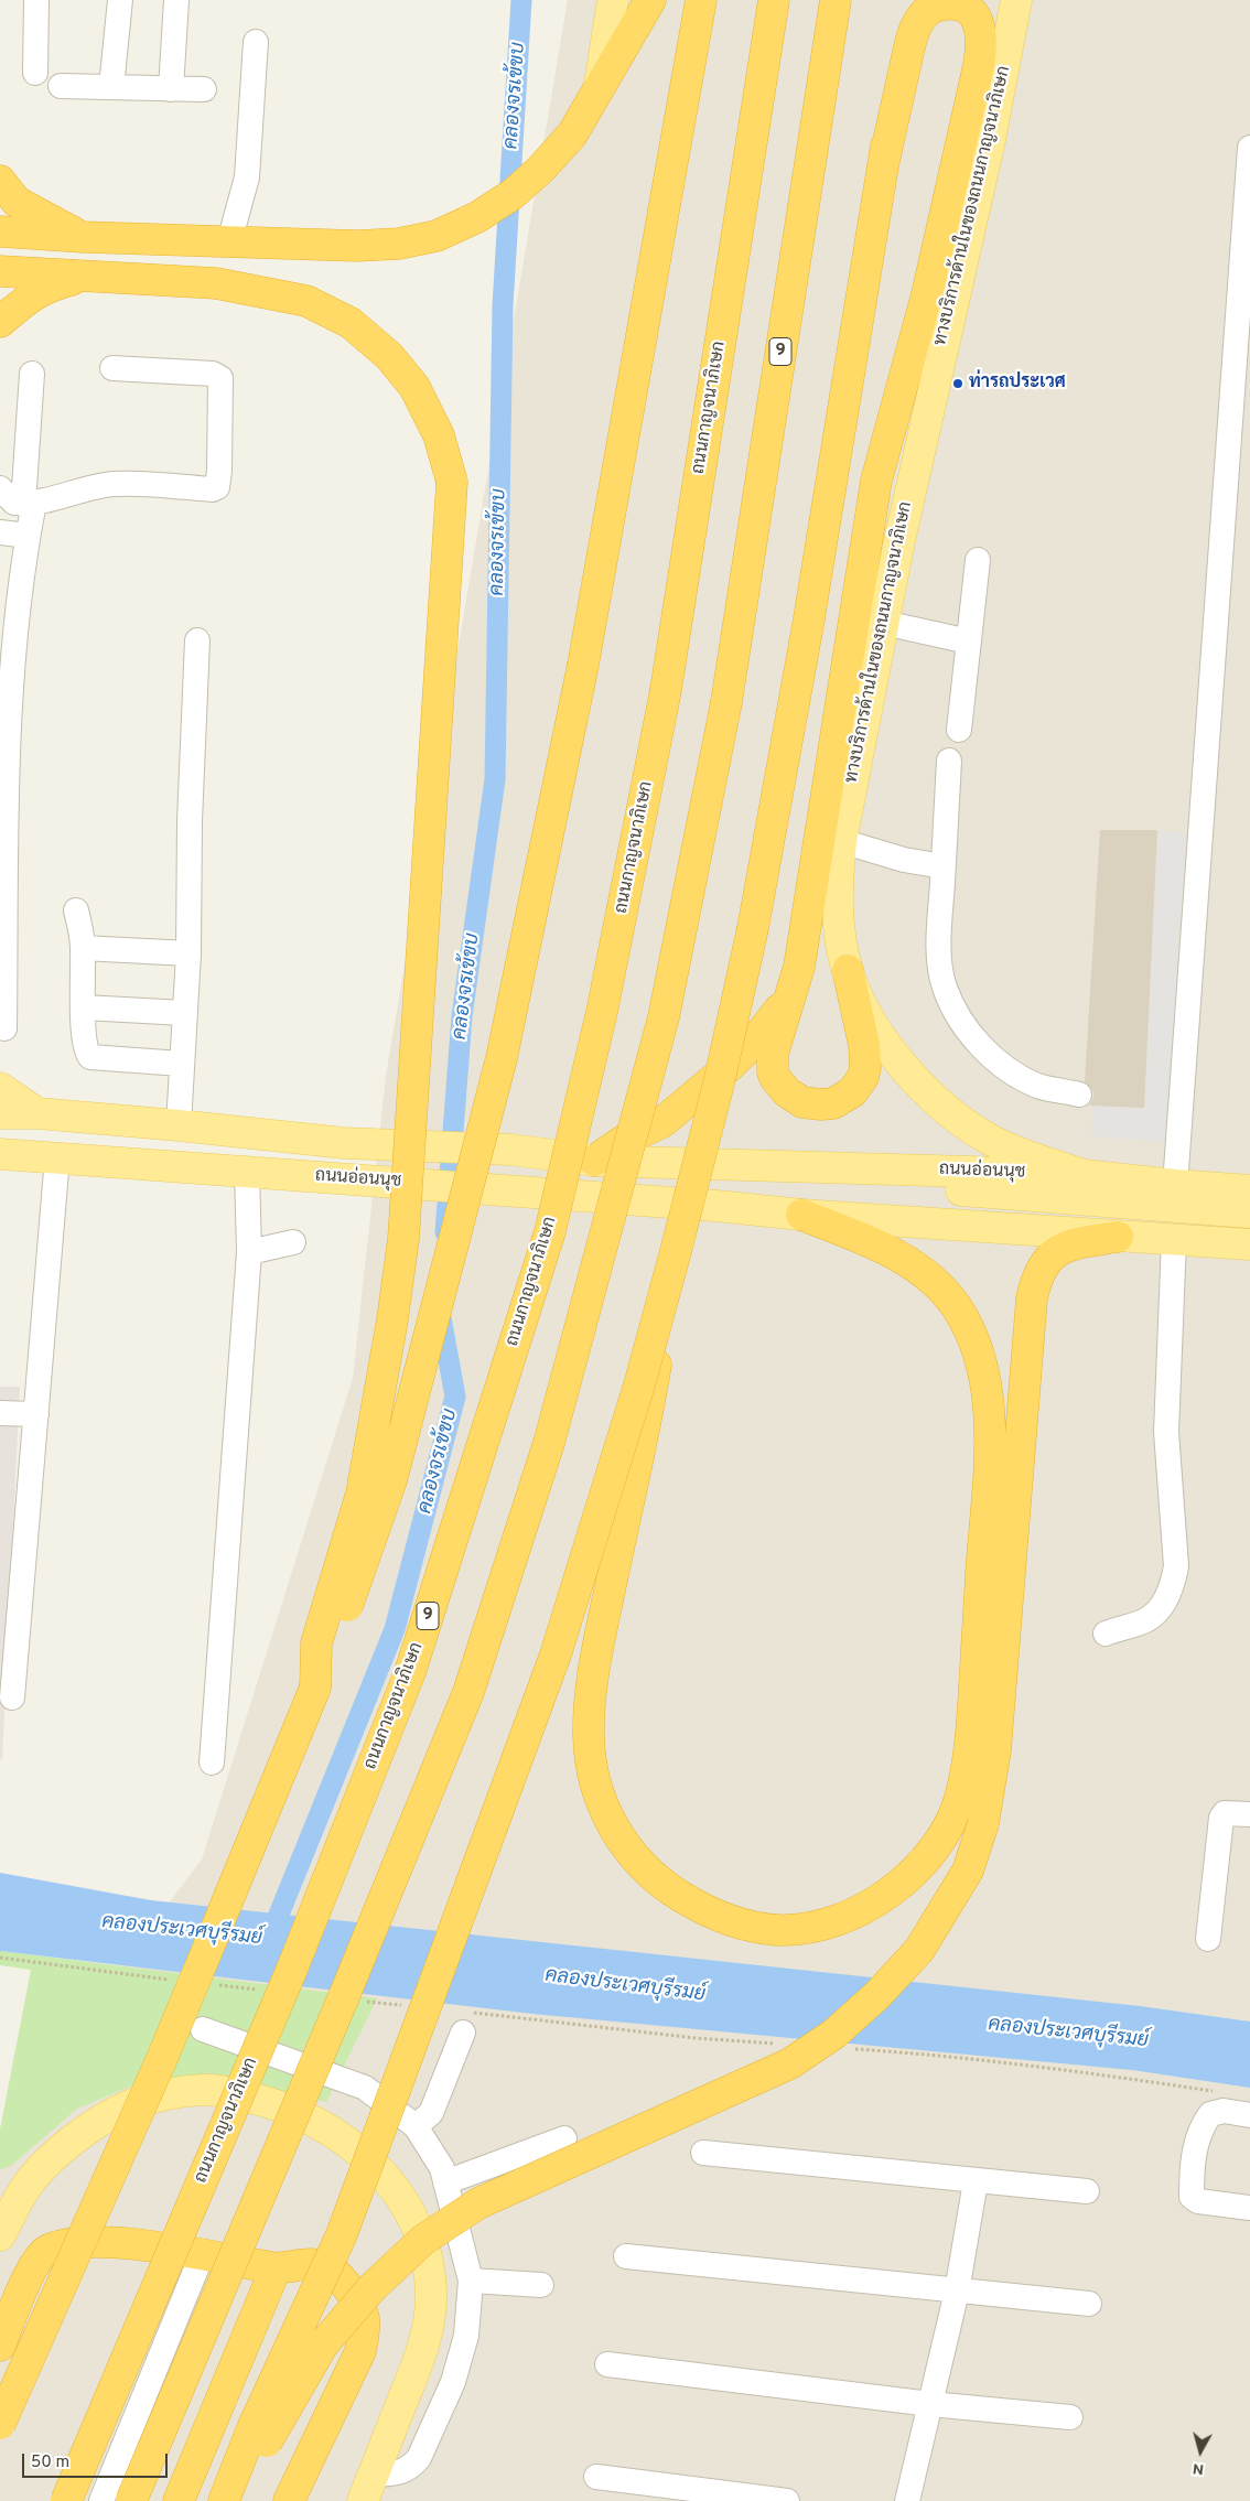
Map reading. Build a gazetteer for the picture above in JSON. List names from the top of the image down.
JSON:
{
  "streets": {
    "highway": ["9", "ถนนกาญจนาภิเษก"],
    "main road": ["ทางบริการด้านในของถนนกาญจนาภิเษก", "ถนนอ่อนนุช"]
  },
  "crossings": [
    ["ทางบริการด้านในของถนนกาญจนาภิเษก", "ถนนอ่อนนุช"]
  ],
  "water": ["คลองจรเข้ขบ", "คลองประเวศบุรีรมย์"],
  "places": ["ท่ารถประเวศ"],
  "scale_bar": "50 m",
  "north": "bottom"
}
